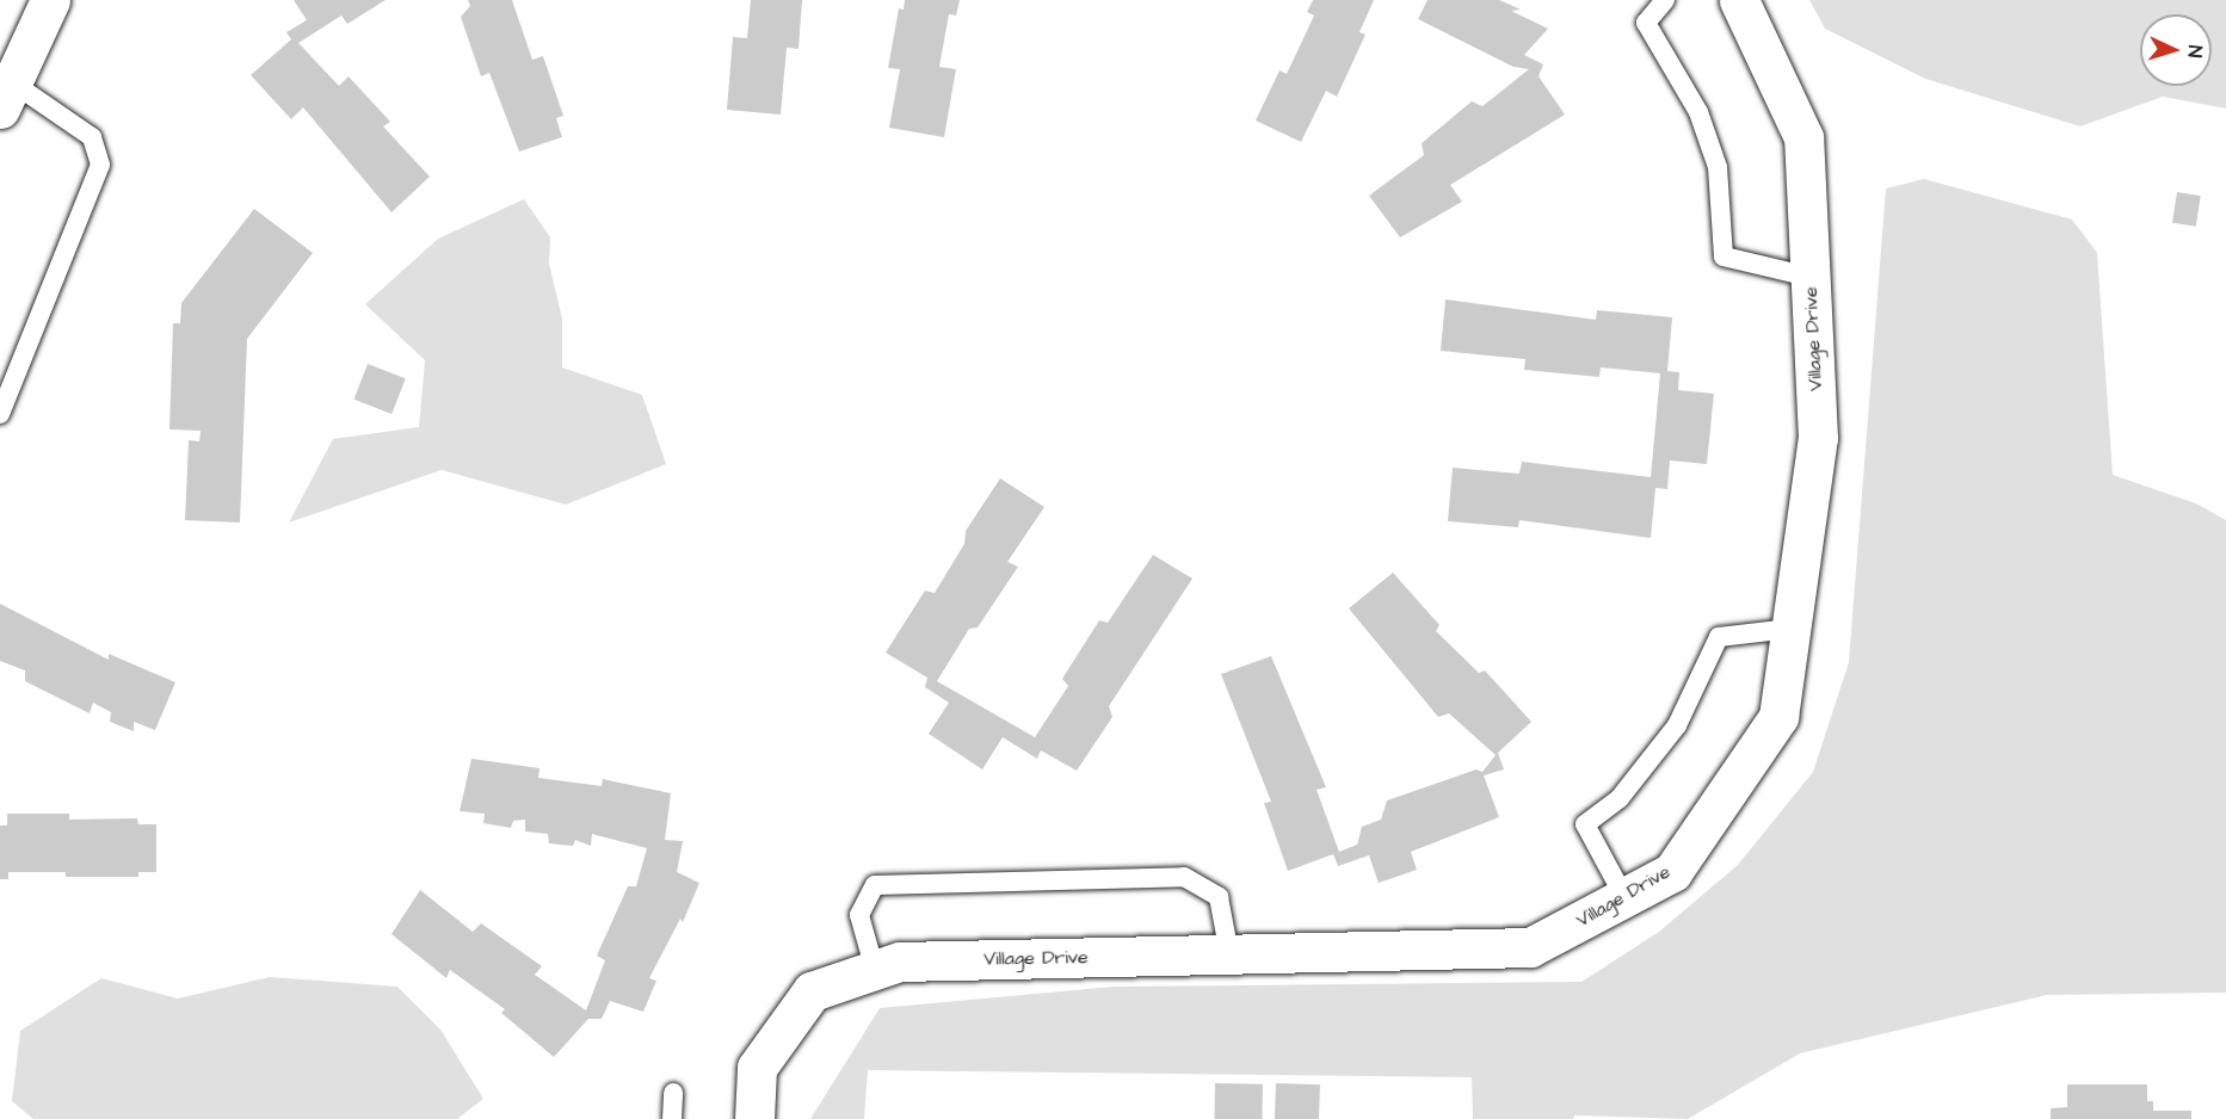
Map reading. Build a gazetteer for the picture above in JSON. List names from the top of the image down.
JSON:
{
  "streets": {
    "street": ["Village Drive"]
  },
  "north": "right"
}
